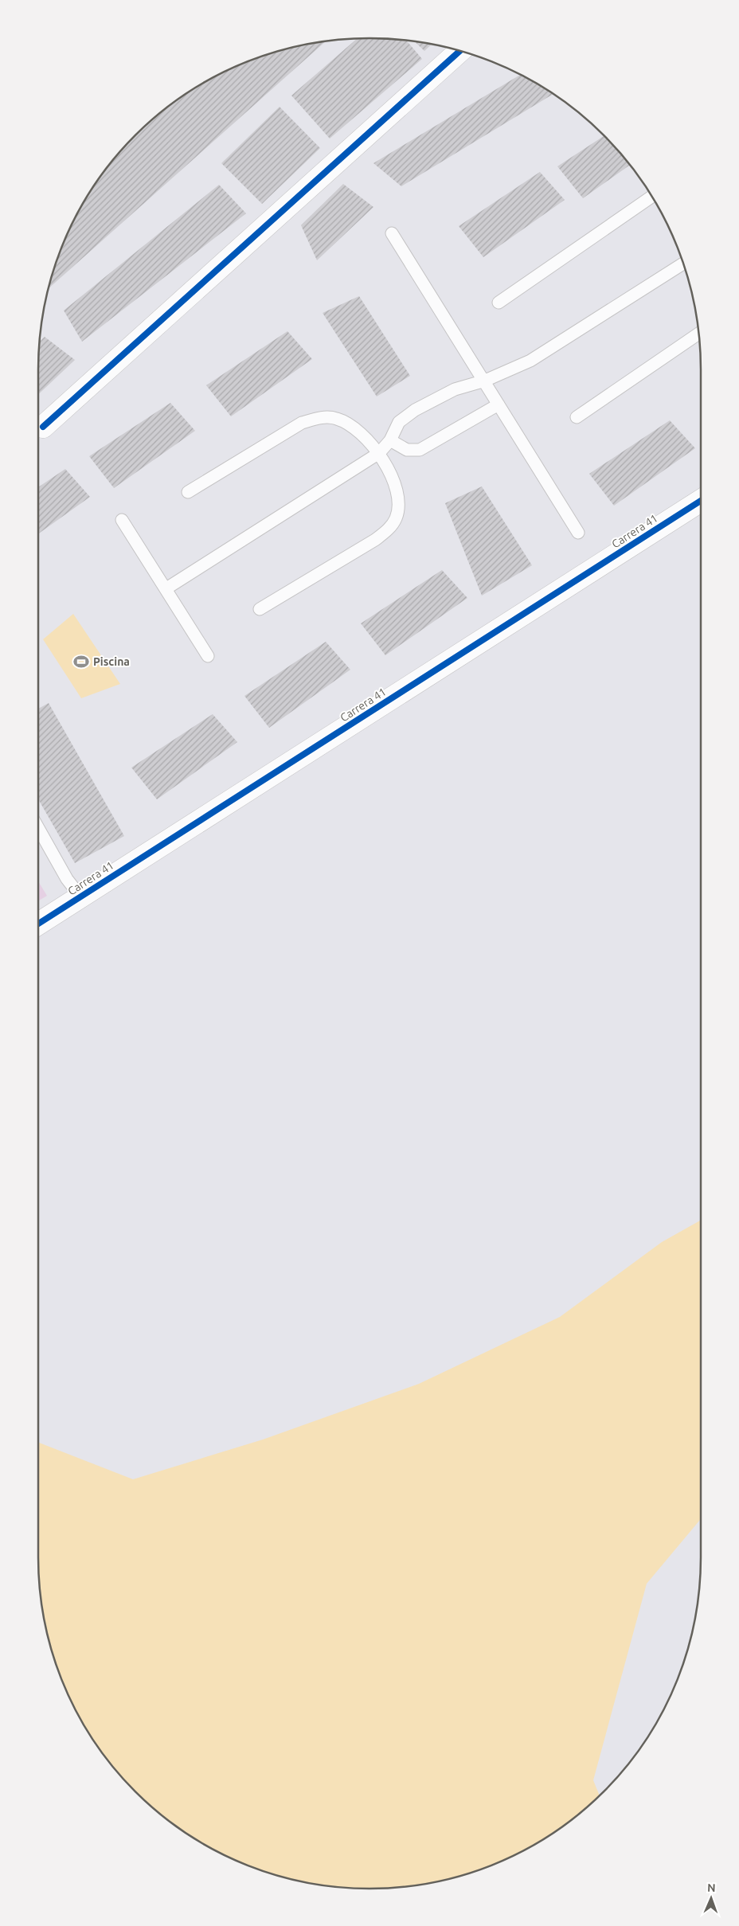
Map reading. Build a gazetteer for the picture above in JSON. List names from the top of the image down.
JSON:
{
  "streets": {
    "street": ["Carrera 41"]
  },
  "places": {
    "sports": ["Piscina"]
  },
  "north": "top"
}
